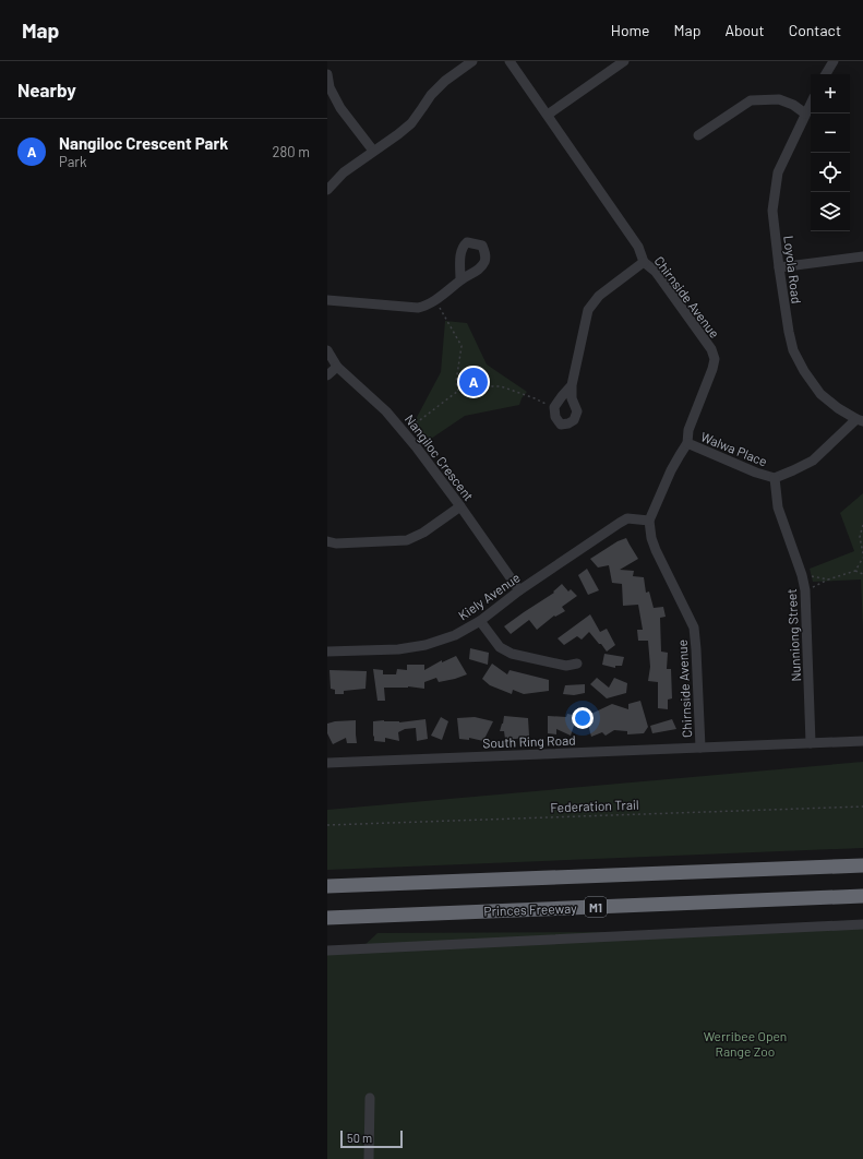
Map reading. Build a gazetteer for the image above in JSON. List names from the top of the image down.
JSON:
{
  "streets": {
    "highway": ["M1", "Princes Freeway"],
    "street": [
      "Loyola Road",
      "Chirnside Avenue",
      "Walwa Place",
      "Nangiloc Crescent",
      "Kiely Avenue",
      "Nunniong Street",
      "South Ring Road"
    ],
    "path": ["Federation Trail"]
  },
  "crossings": [
    ["Loyola Road", "Walwa Place"],
    ["Chirnside Avenue", "Walwa Place"],
    ["Chirnside Avenue", "Kiely Avenue"],
    ["Chirnside Avenue", "South Ring Road"],
    ["Walwa Place", "Nunniong Street"],
    ["Nangiloc Crescent", "Kiely Avenue"],
    ["Nunniong Street", "South Ring Road"]
  ],
  "parks": ["Werribee Open Range Zoo"],
  "scale_bar": "50 m",
  "page": {
    "header": "Map",
    "nav": [
      "Home",
      "Map",
      "About",
      "Contact"
    ],
    "heading": "Nearby",
    "map_buttons": ["+", "−"],
    "list": [
      {
        "mark": "A",
        "name": "Nangiloc Crescent Park",
        "note": "Park",
        "value": "280 m"
      }
    ],
    "pins": "A",
    "scale": "50 m"
  }
}
